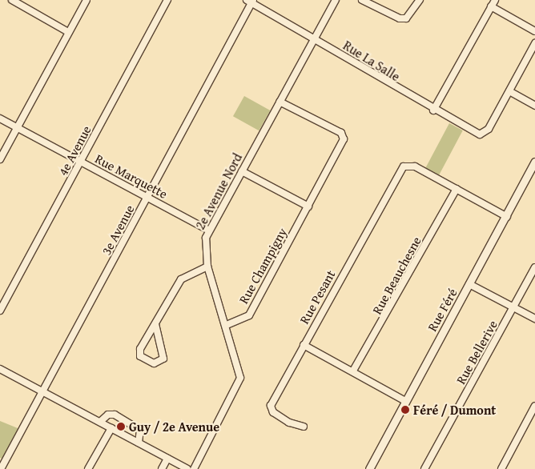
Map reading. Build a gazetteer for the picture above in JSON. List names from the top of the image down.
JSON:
{
  "streets": {
    "street": [
      "Rue La Salle",
      "4e Avenue",
      "Rue Marquette",
      "2e Avenue Nord",
      "3e Avenue",
      "Rue Champigny",
      "Rue Beauchesne",
      "Rue Pesant",
      "Rue Féré",
      "Rue Bellerive"
    ]
  },
  "crossings": [
    ["Rue La Salle", "2e Avenue Nord"],
    ["Rue La Salle", "3e Avenue"],
    ["4e Avenue", "Rue Marquette"],
    ["Rue Marquette", "2e Avenue Nord"],
    ["Rue Marquette", "3e Avenue"],
    ["2e Avenue Nord", "Rue Champigny"],
    ["Rue Beauchesne", "Rue Pesant"]
  ],
  "places": ["Féré / Dumont", "Guy / 2e Avenue"]
}
